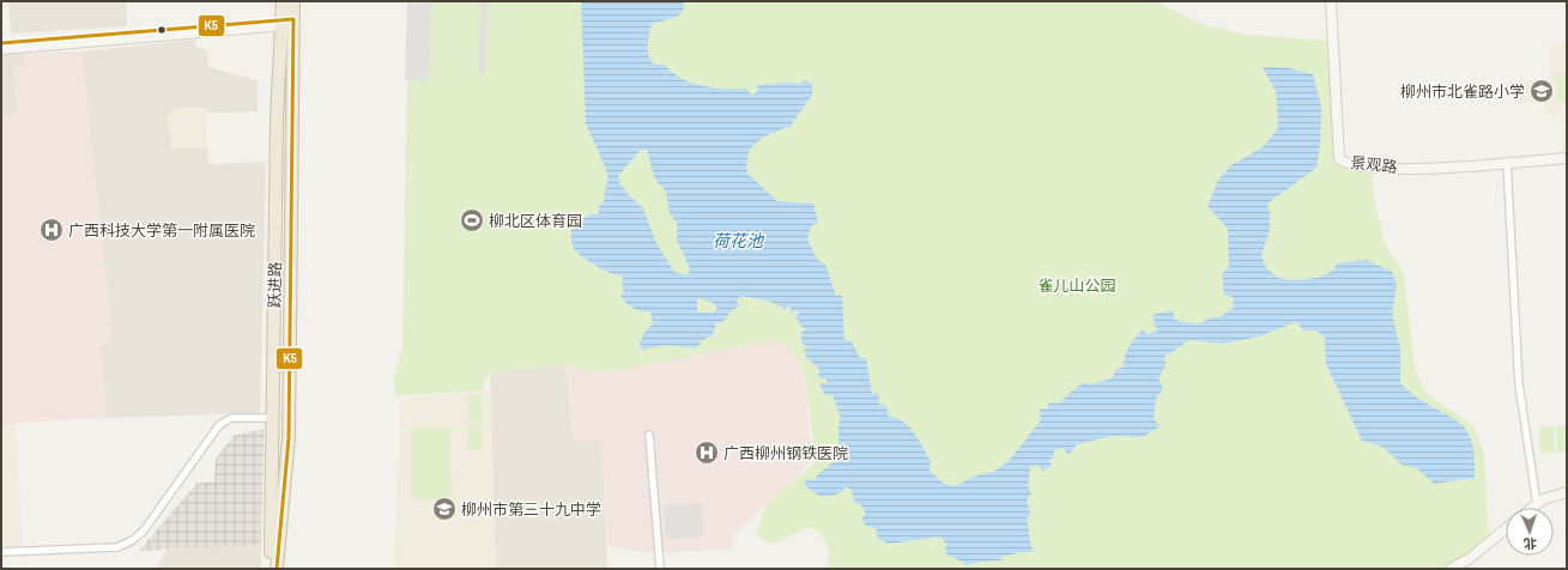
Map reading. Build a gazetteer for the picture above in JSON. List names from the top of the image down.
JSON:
{
  "streets": {
    "highway": ["跃进路"],
    "main road": ["景观路"]
  },
  "water": ["荷花池"],
  "parks": ["雀儿山公园"],
  "places": {
    "school or university": ["柳州市北雀路小学", "柳州市第三十九中学"],
    "sports": ["柳北区体育园"],
    "hospital": ["广西科技大学第一附属医院", "广西柳州钢铁医院"]
  },
  "lines": ["transit line K5"],
  "north": "bottom"
}
